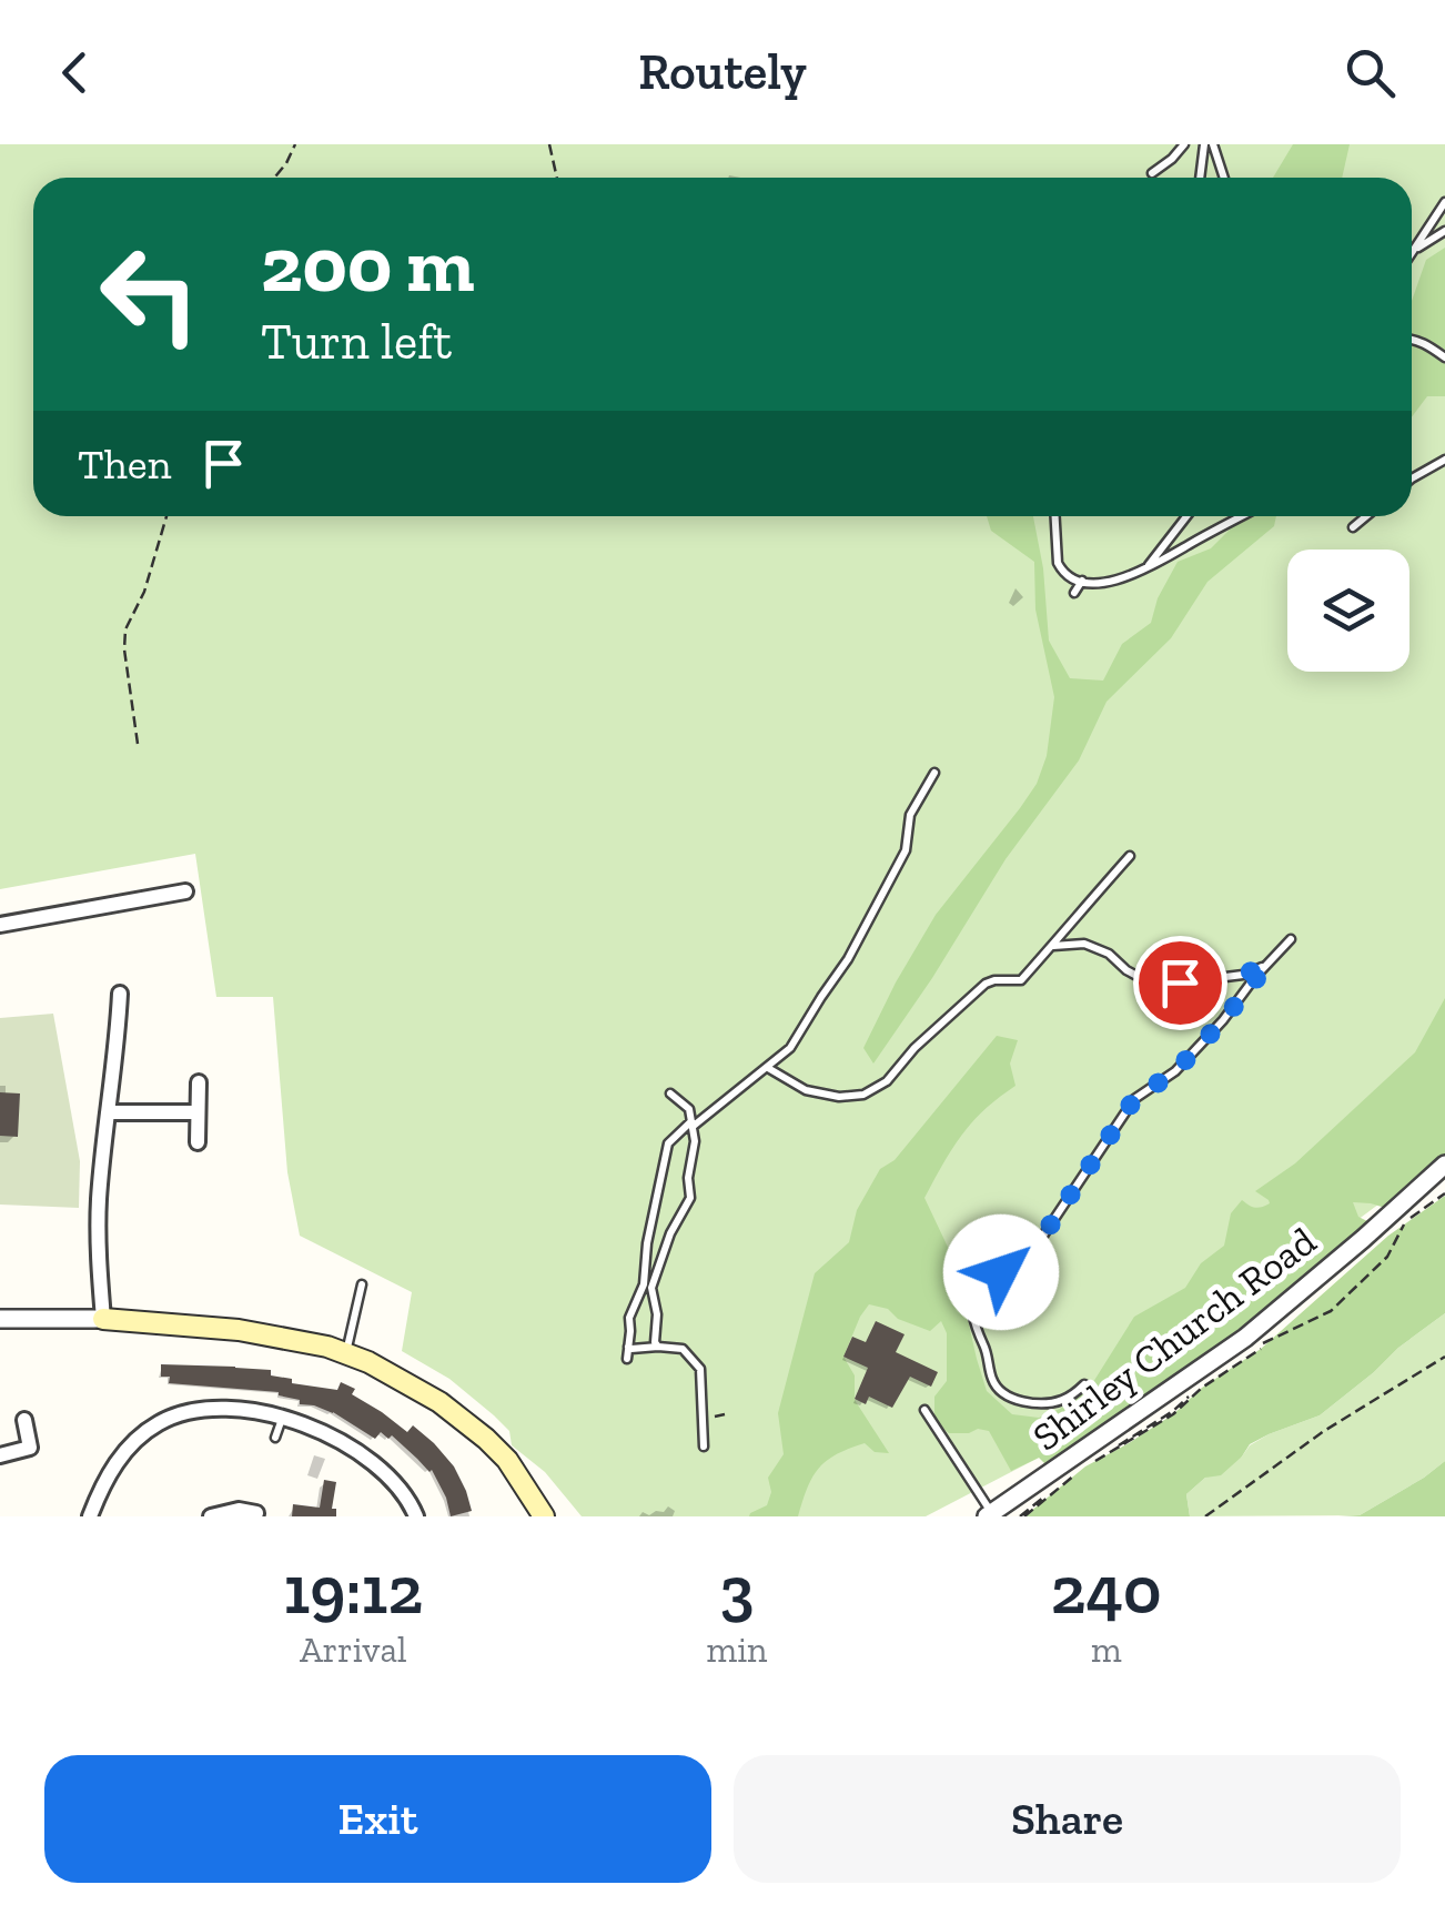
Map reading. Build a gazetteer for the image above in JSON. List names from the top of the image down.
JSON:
{
  "streets": {
    "street": ["Shirley Church Road"]
  },
  "page": {
    "header": "Routely",
    "turn": ["200 m", "Turn left"],
    "then": "Then",
    "eta": [
      "19:12",
      "Arrival",
      "3",
      "min",
      "240",
      "m"
    ],
    "buttons": ["Exit", "Share"]
  }
}
